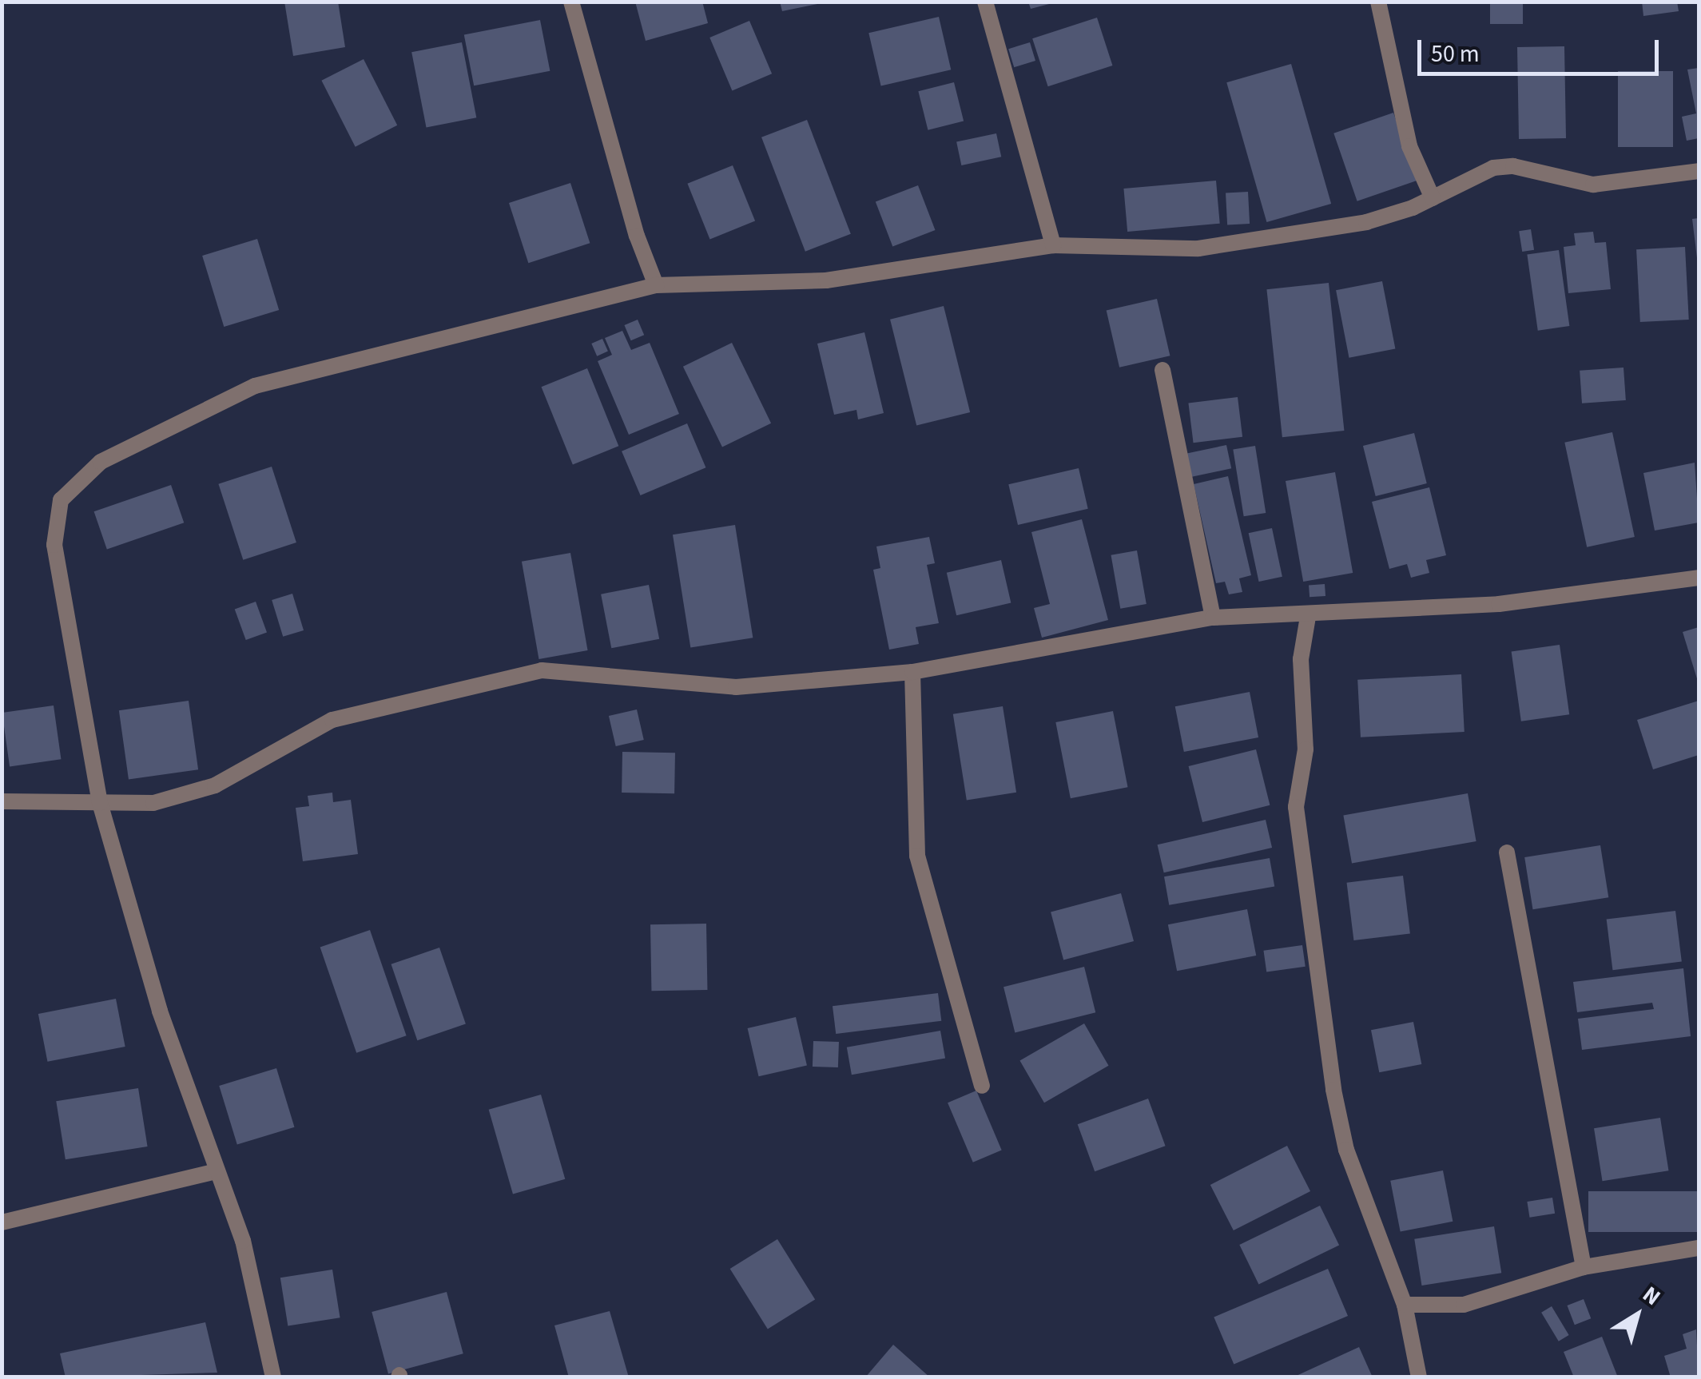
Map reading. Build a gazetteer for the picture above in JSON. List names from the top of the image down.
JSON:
{
  "scale_bar": "50 m",
  "north": "top right"
}
